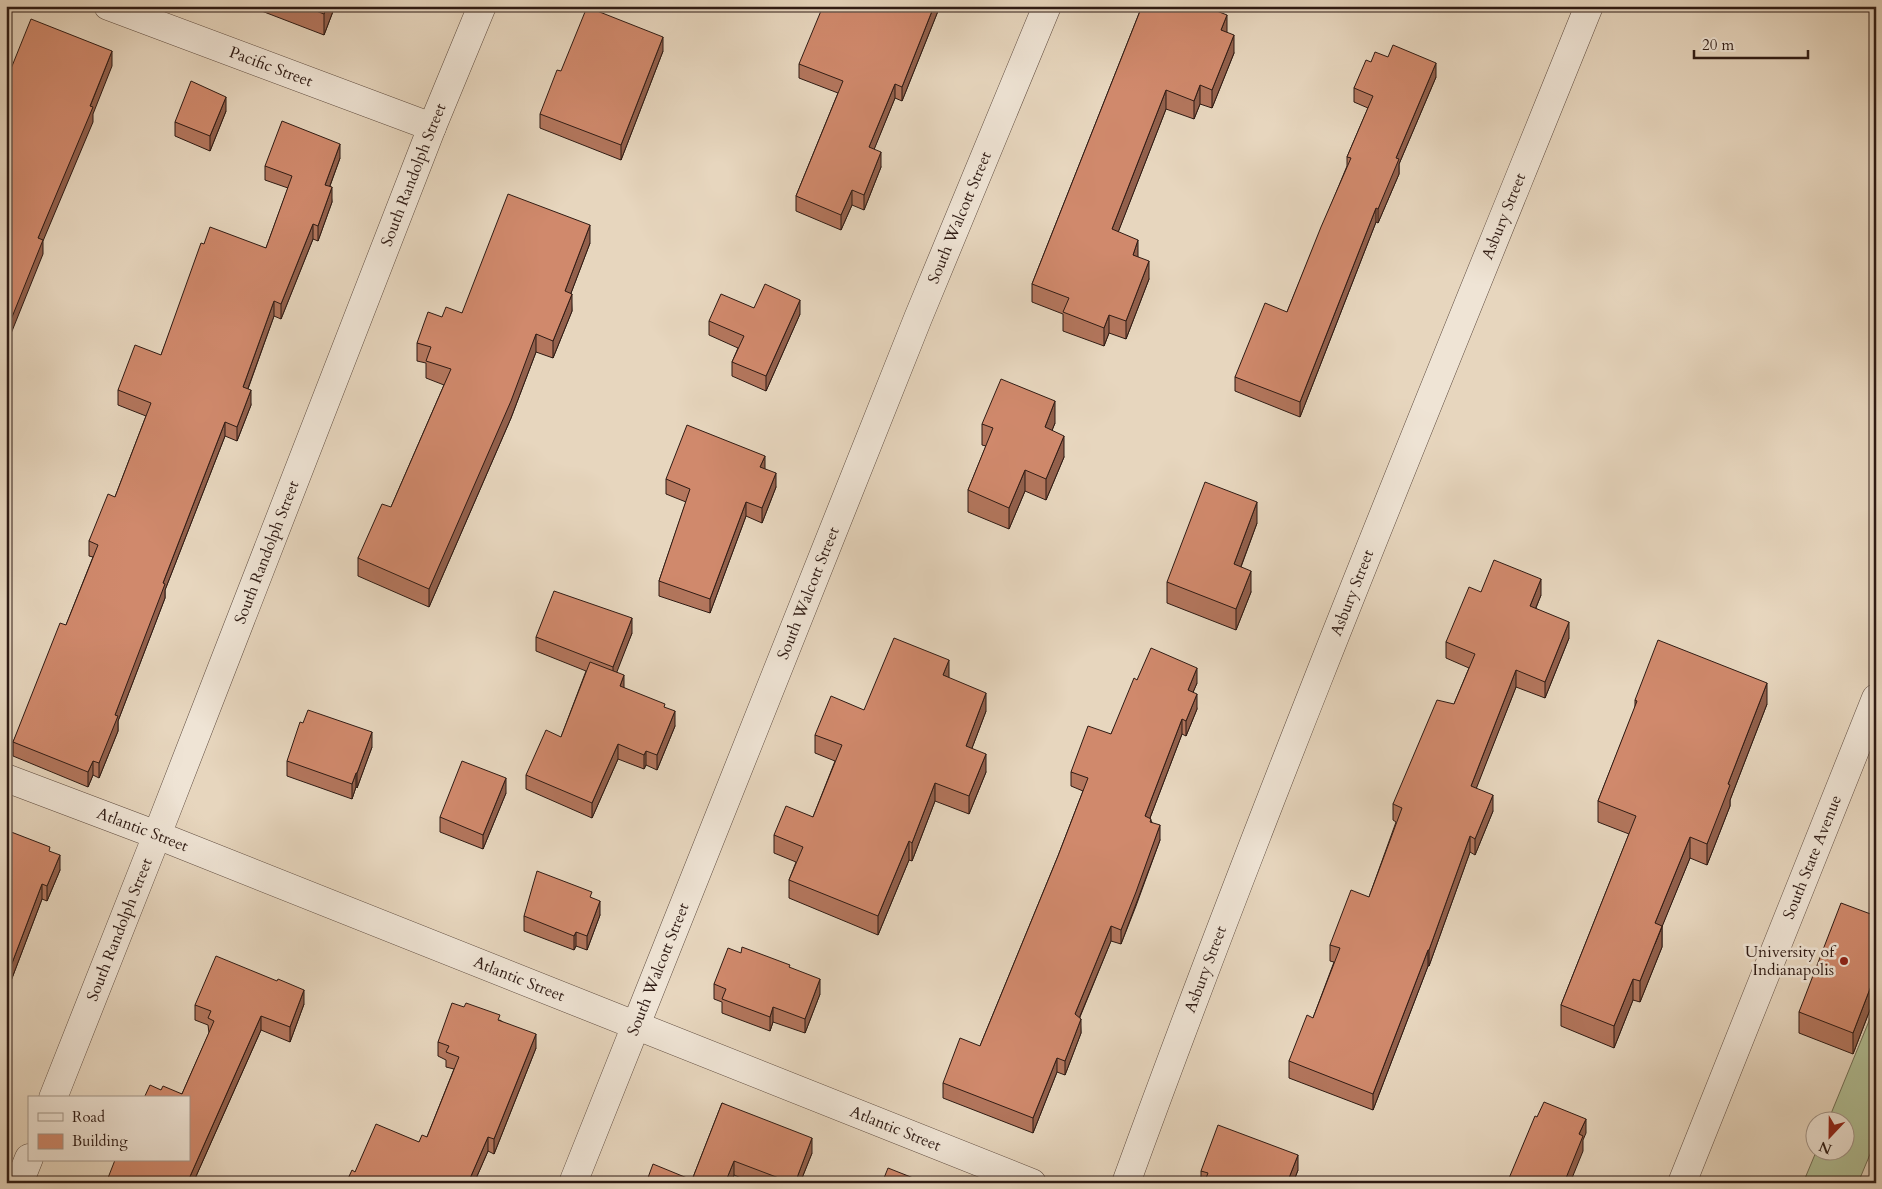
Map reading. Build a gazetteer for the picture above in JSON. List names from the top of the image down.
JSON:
{
  "streets": {
    "street": [
      "Pacific Street",
      "South Randolph Street",
      "Asbury Street",
      "South Walcott Street",
      "Atlantic Street",
      "South State Avenue"
    ]
  },
  "crossings": [
    ["Pacific Street", "South Randolph Street"],
    ["South Randolph Street", "Atlantic Street"],
    ["South Walcott Street", "Atlantic Street"]
  ],
  "places": ["University of Indianapolis"],
  "legend": ["Road", "Building"],
  "scale_bar": "20 m",
  "north": "bottom"
}
